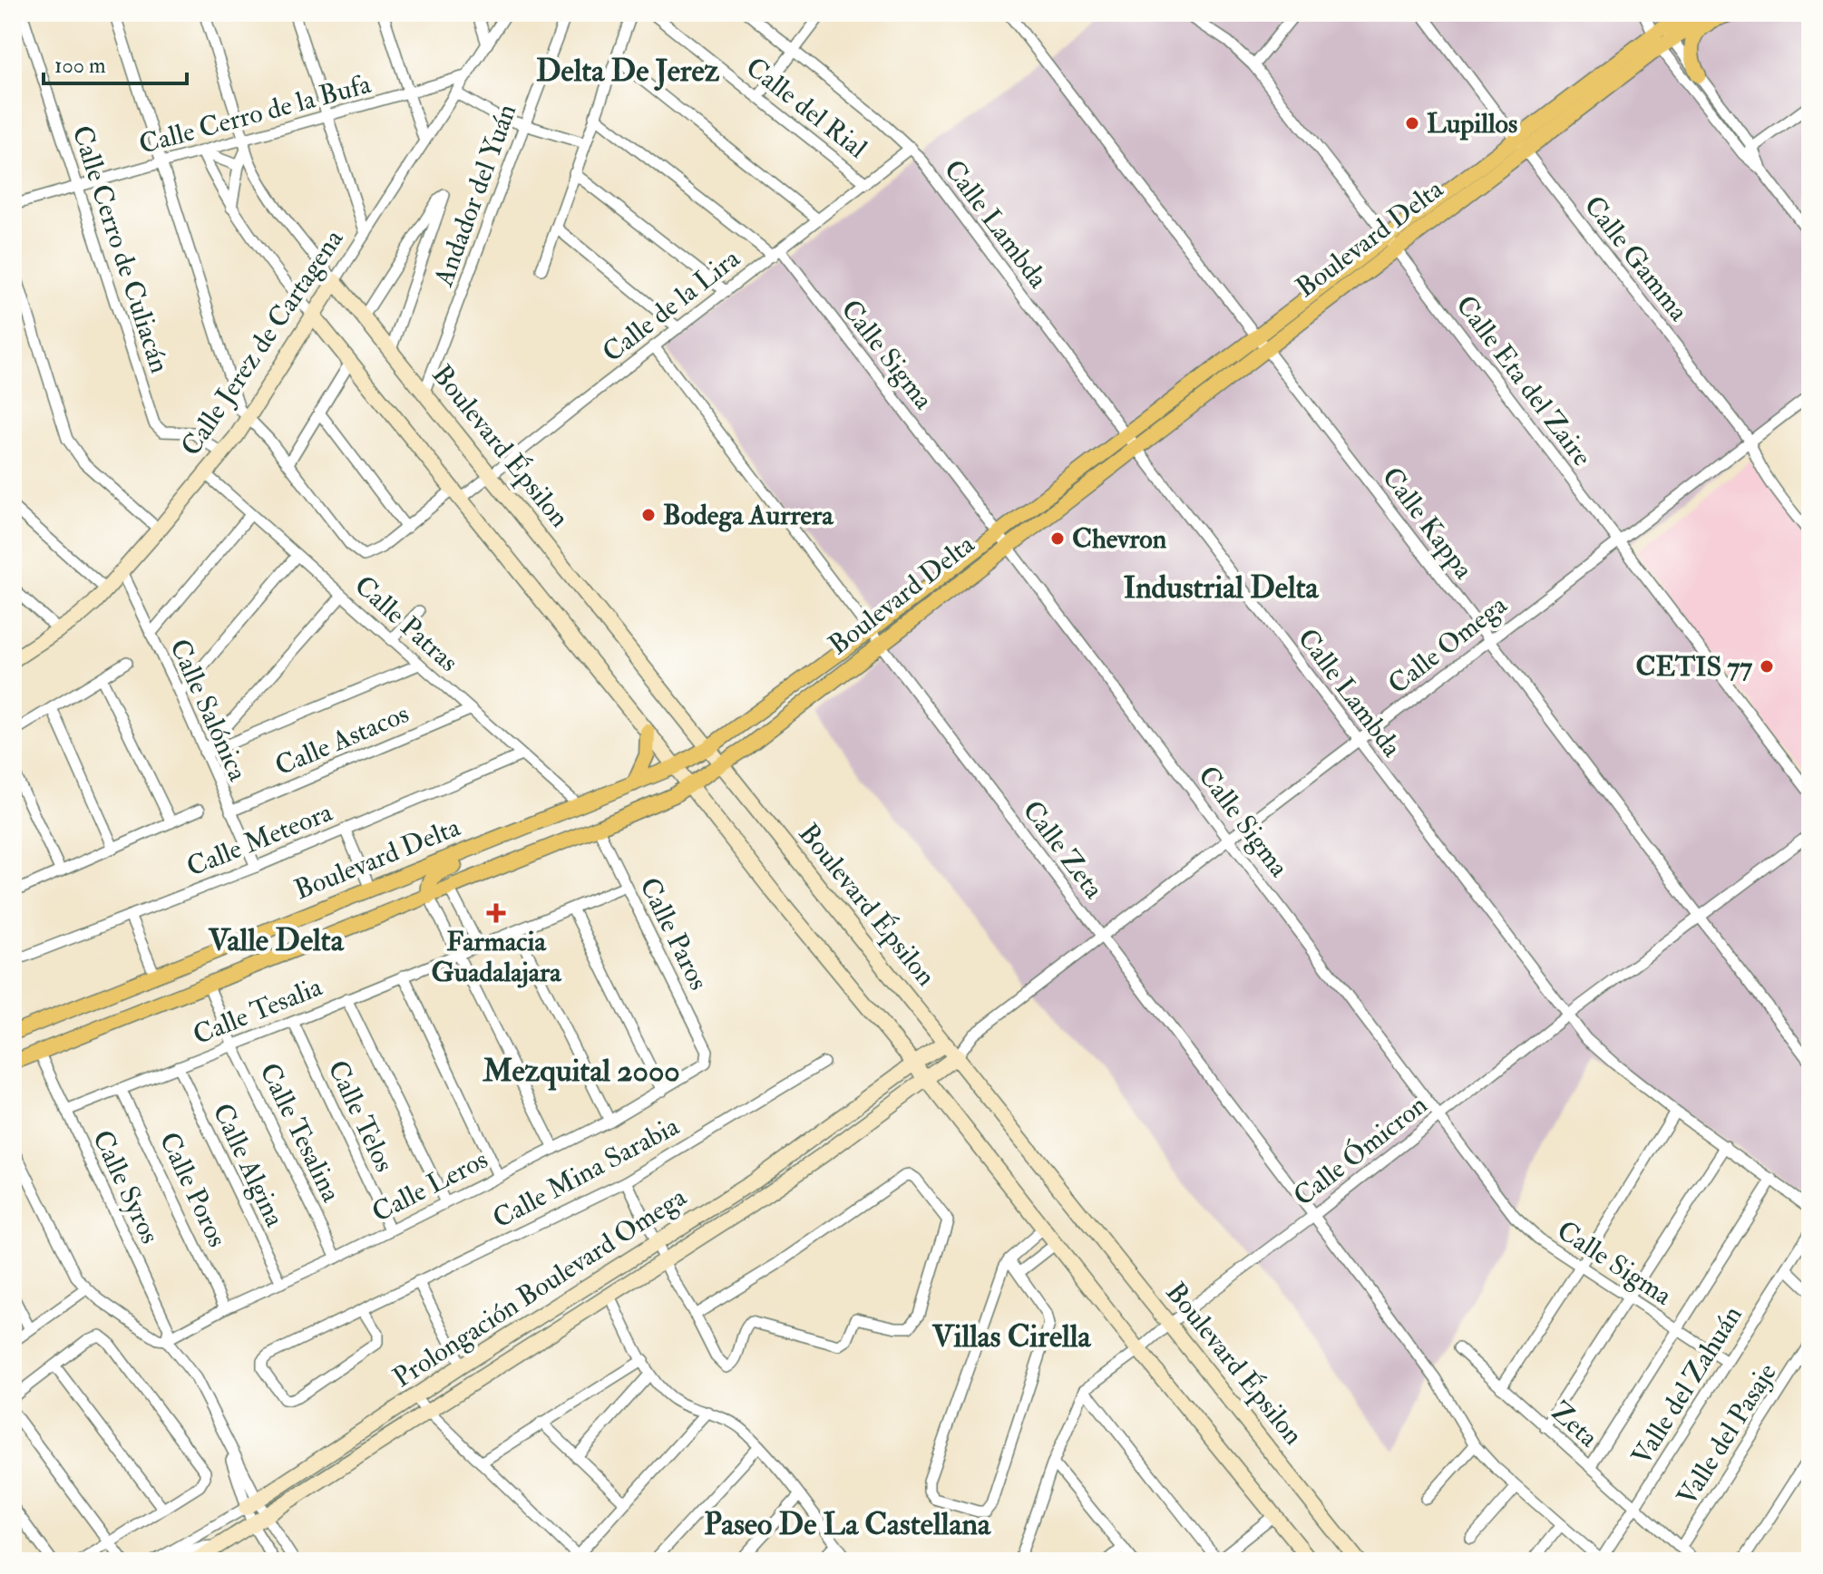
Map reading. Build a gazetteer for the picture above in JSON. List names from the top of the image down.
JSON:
{
  "streets": {
    "main road": ["Boulevard Delta"],
    "street": [
      "Calle del Rial",
      "Calle Cerro de la Bufa",
      "Andador del Yuán",
      "Calle Lambda",
      "Calle Cerro de Culiacán",
      "Calle Gamma",
      "Calle de la Lira",
      "Calle Jerez de Cartagena",
      "Calle Sigma",
      "Calle Eta del Zaire",
      "Boulevard Épsilon",
      "Calle Kappa",
      "Calle Patras",
      "Calle Omega",
      "Calle Salónica",
      "Calle Astacos",
      "Calle Meteora",
      "Calle Zeta",
      "Calle Paros",
      "Calle Tesalia",
      "Calle Telos",
      "Calle Tesalina",
      "Calle Ómicron",
      "Calle Algina",
      "Calle Mina Sarabia",
      "Calle Leros",
      "Calle Syros",
      "Calle Poros",
      "Prolongación Boulevard Omega",
      "Valle del Zahuán",
      "Zeta",
      "Valle del Pasaje"
    ]
  },
  "crossings": [
    ["Calle del Rial", "Calle de la Lira"],
    ["Calle Cerro de la Bufa", "Calle Cerro de Culiacán"],
    ["Calle Cerro de la Bufa", "Calle Jerez de Cartagena"],
    ["Andador del Yuán", "Boulevard Épsilon"],
    ["Calle Lambda", "Boulevard Delta"],
    ["Calle Lambda", "Calle de la Lira"],
    ["Calle Lambda", "Calle Omega"],
    ["Calle Lambda", "Calle Ómicron"],
    ["Boulevard Delta", "Calle Gamma"],
    ["Boulevard Delta", "Calle Sigma"],
    ["Boulevard Delta", "Calle Eta del Zaire"],
    ["Boulevard Delta", "Boulevard Épsilon"],
    ["Boulevard Delta", "Calle Kappa"],
    ["Boulevard Delta", "Calle Patras"],
    ["Boulevard Delta", "Calle Zeta"],
    ["Boulevard Delta", "Calle Paros"],
    ["Boulevard Delta", "Calle Tesalina"],
    ["Boulevard Delta", "Calle Syros"],
    ["Calle Cerro de Culiacán", "Calle Jerez de Cartagena"],
    ["Calle Gamma", "Calle Omega"],
    ["Calle de la Lira", "Calle Sigma"],
    ["Calle de la Lira", "Boulevard Épsilon"],
    ["Calle de la Lira", "Calle Zeta"],
    ["Calle Jerez de Cartagena", "Boulevard Épsilon"],
    ["Calle Jerez de Cartagena", "Calle Patras"],
    ["Calle Jerez de Cartagena", "Calle Salónica"],
    ["Calle Sigma", "Calle Omega"],
    ["Calle Sigma", "Calle Ómicron"],
    ["Calle Sigma", "Valle del Zahuán"],
    ["Calle Eta del Zaire", "Calle Omega"],
    ["Boulevard Épsilon", "Calle Omega"],
    ["Boulevard Épsilon", "Calle Ómicron"],
    ["Boulevard Épsilon", "Prolongación Boulevard Omega"],
    ["Calle Kappa", "Calle Omega"],
    ["Calle Kappa", "Calle Ómicron"],
    ["Calle Patras", "Calle Astacos"],
    ["Calle Patras", "Calle Meteora"],
    ["Calle Omega", "Calle Zeta"],
    ["Calle Omega", "Prolongación Boulevard Omega"],
    ["Calle Salónica", "Calle Astacos"],
    ["Calle Salónica", "Calle Meteora"],
    ["Calle Zeta", "Calle Ómicron"],
    ["Calle Zeta", "Valle del Zahuán"],
    ["Calle Paros", "Calle Tesalia"],
    ["Calle Paros", "Calle Leros"],
    ["Calle Tesalia", "Calle Telos"],
    ["Calle Tesalia", "Calle Tesalina"],
    ["Calle Tesalia", "Calle Algina"],
    ["Calle Tesalia", "Calle Syros"],
    ["Calle Tesalia", "Calle Poros"],
    ["Calle Telos", "Calle Leros"],
    ["Calle Tesalina", "Calle Leros"],
    ["Calle Algina", "Calle Leros"],
    ["Calle Leros", "Calle Syros"],
    ["Calle Leros", "Calle Poros"],
    ["Valle del Zahuán", "Zeta"],
    ["Zeta", "Valle del Pasaje"]
  ],
  "districts": [
    "Delta De Jerez",
    "Industrial Delta",
    "Valle Delta",
    "Mezquital 2000",
    "Villas Cirella",
    "Paseo De La Castellana"
  ],
  "places": {
    "other": [
      "Lupillos",
      "Bodega Aurrera",
      "Chevron",
      "CETIS 77"
    ],
    "health": ["Farmacia Guadalajara"]
  },
  "scale_bar": "100 m"
}
